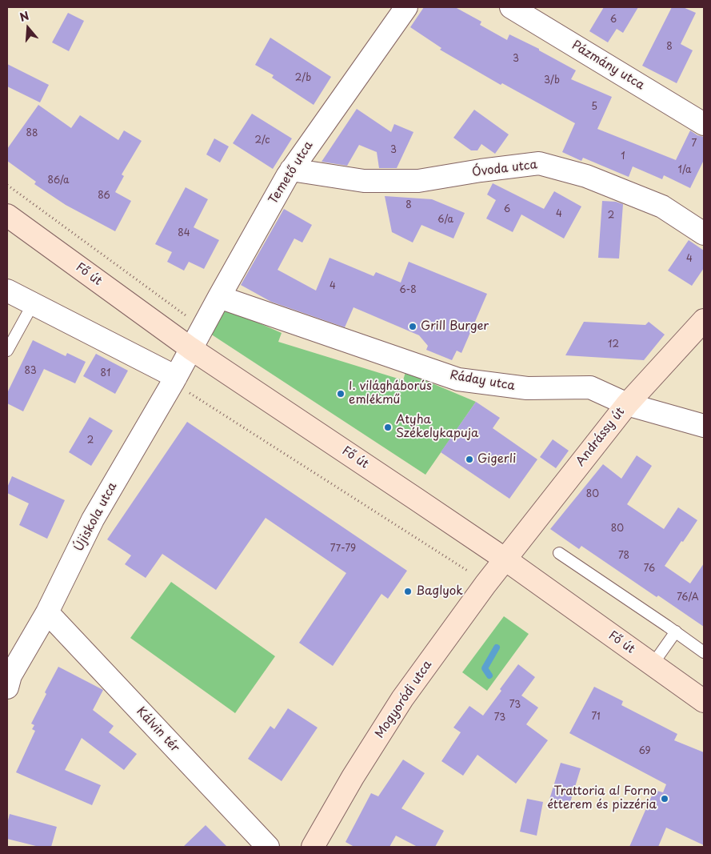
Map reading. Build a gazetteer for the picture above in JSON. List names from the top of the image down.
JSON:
{
  "streets": {
    "main road": ["Fő út", "Andrássy út", "Mogyoródi utca"],
    "street": [
      "Pázmány utca",
      "Óvoda utca",
      "Temető utca",
      "Ráday utca",
      "Újiskola utca",
      "Kálvin tér"
    ]
  },
  "crossings": [
    ["Óvoda utca", "Temető utca"],
    ["Temető utca", "Fő út"],
    ["Temető utca", "Ráday utca"],
    ["Temető utca", "Újiskola utca"],
    ["Fő út", "Andrássy út"],
    ["Fő út", "Újiskola utca"],
    ["Fő út", "Mogyoródi utca"],
    ["Ráday utca", "Andrássy út"],
    ["Andrássy út", "Mogyoródi utca"],
    ["Újiskola utca", "Kálvin tér"]
  ],
  "places": [
    "Grill Burger",
    "I. világháborús emlékmű",
    "Atyha Székelykapuja",
    "Gigerli",
    "Baglyok",
    "Trattoria al Forno étterem és pizzéria"
  ],
  "house_numbers": [
    "6",
    "8",
    "3",
    "2/b",
    "3/b",
    "5",
    "88",
    "2/c",
    "7",
    "3",
    "1",
    "1/a",
    "86/a",
    "86",
    "8",
    "6",
    "4",
    "2",
    "6/a",
    "84",
    "4",
    "4",
    "6-8",
    "12",
    "83",
    "81",
    "2",
    "80",
    "80",
    "77-79",
    "78",
    "76",
    "76/A",
    "73",
    "71",
    "73",
    "69"
  ],
  "north": "top"
}
